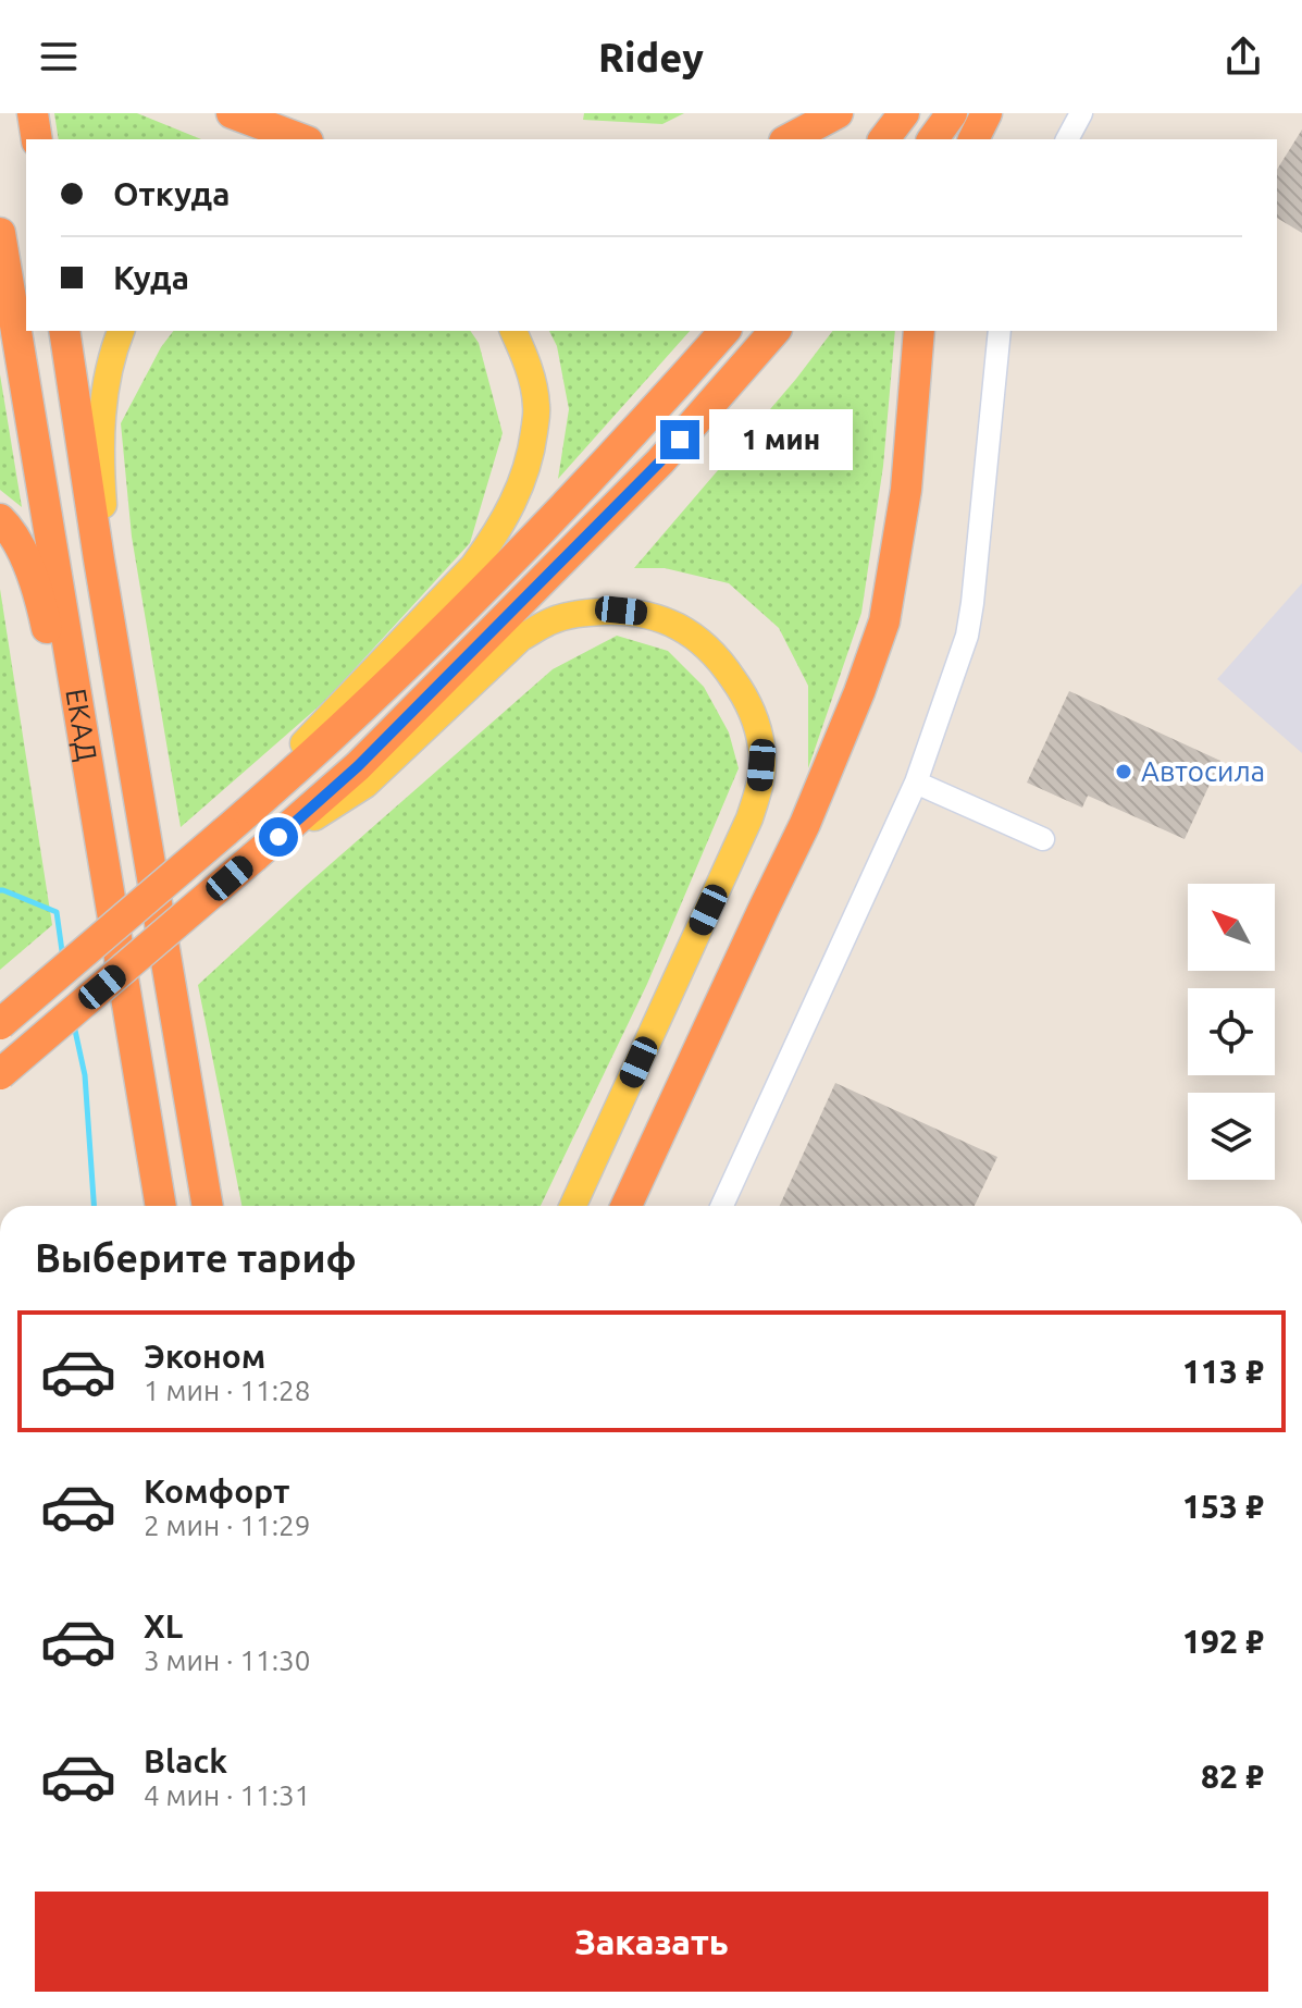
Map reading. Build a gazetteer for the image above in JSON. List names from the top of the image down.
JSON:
{
  "streets": {
    "highway": ["ЕКАД"]
  },
  "places": ["Автосила"],
  "north": "top left",
  "page": {
    "header": "Ridey",
    "banner": ["Откуда", "Куда"],
    "bubble": "1 мин",
    "heading": "Выберите тариф",
    "list": [
      {
        "name": "Эконом",
        "note": "1 мин · 11:28",
        "value": "113 ₽"
      },
      {
        "name": "Комфорт",
        "note": "2 мин · 11:29",
        "value": "153 ₽"
      },
      {
        "name": "XL",
        "note": "3 мин · 11:30",
        "value": "192 ₽"
      },
      {
        "name": "Black",
        "note": "4 мин · 11:31",
        "value": "82 ₽"
      }
    ],
    "buttons": "Заказать"
  }
}
